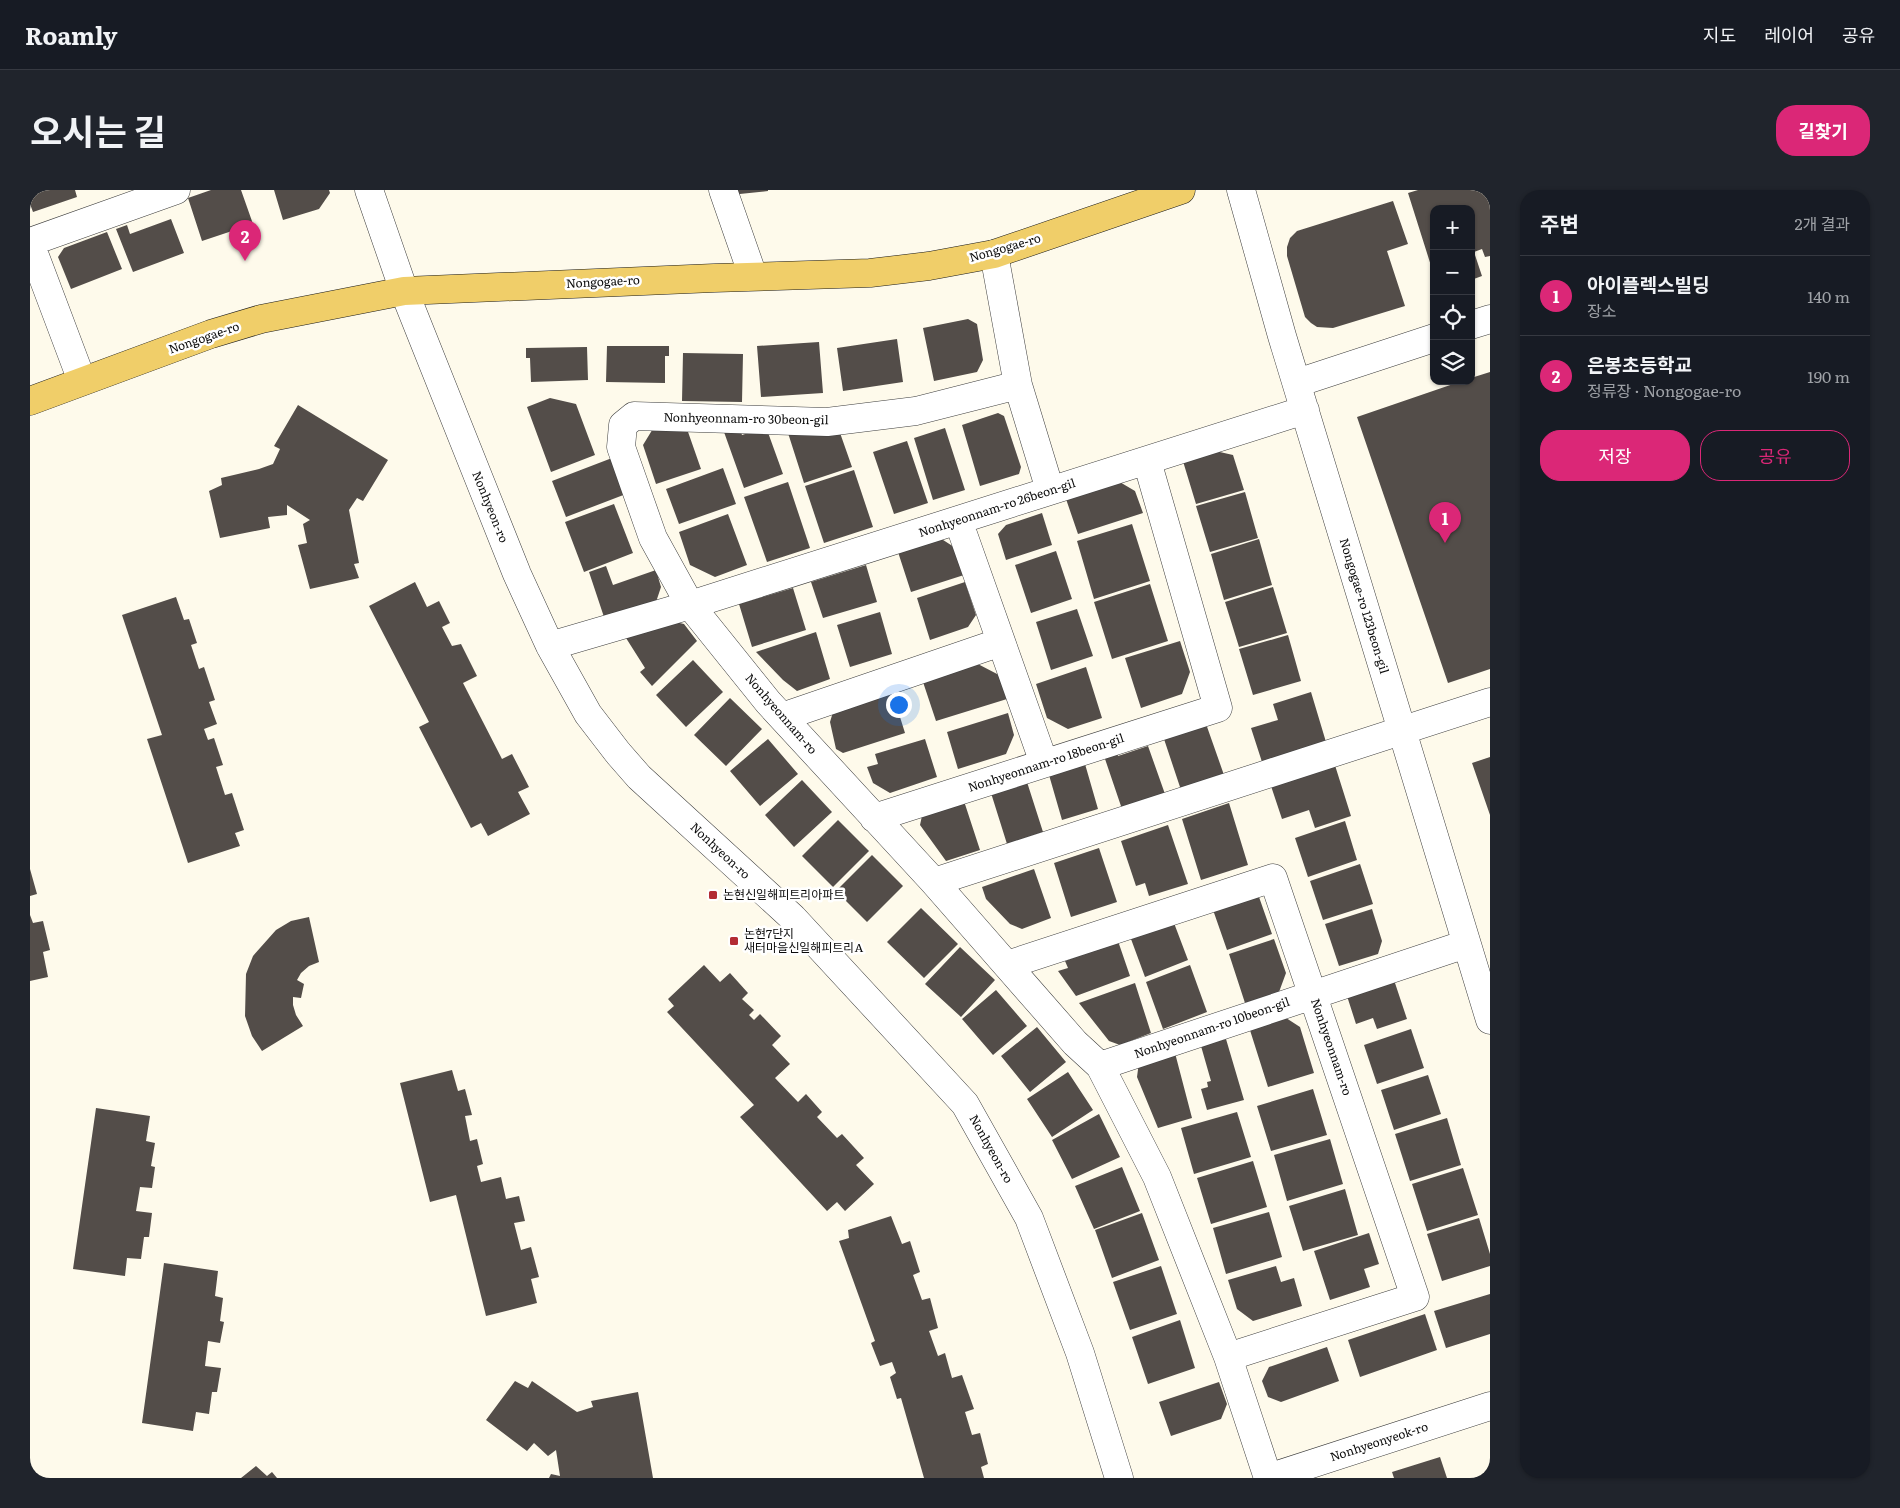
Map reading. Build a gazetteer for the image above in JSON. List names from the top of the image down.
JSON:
{
  "streets": {
    "main road": ["Nongogae-ro"],
    "street": [
      "Nonhyeonnam-ro 30beon-gil",
      "Nonhyeon-ro",
      "Nonhyeonnam-ro 26beon-gil",
      "Nongogae-ro 123beon-gil",
      "Nonhyeonnam-ro",
      "Nonhyeonnam-ro 18beon-gil",
      "Nonhyeonnam-ro 10beon-gil",
      "Nonhyeonyeok-ro"
    ]
  },
  "crossings": [
    ["Nongogae-ro", "Nonhyeon-ro"],
    ["Nonhyeonnam-ro 30beon-gil", "Nonhyeonnam-ro"],
    ["Nonhyeon-ro", "Nonhyeonnam-ro 26beon-gil"],
    ["Nonhyeonnam-ro 26beon-gil", "Nongogae-ro 123beon-gil"],
    ["Nonhyeonnam-ro 26beon-gil", "Nonhyeonnam-ro"],
    ["Nonhyeonnam-ro 26beon-gil", "Nonhyeonnam-ro 18beon-gil"],
    ["Nongogae-ro 123beon-gil", "Nonhyeonnam-ro 10beon-gil"],
    ["Nonhyeonnam-ro", "Nonhyeonnam-ro 18beon-gil"],
    ["Nonhyeonnam-ro", "Nonhyeonnam-ro 10beon-gil"],
    ["Nonhyeonnam-ro", "Nonhyeonyeok-ro"]
  ],
  "places": {
    "transit": ["논현신일해피트리아파트", "논현7단지 새터마을신일해피트리A"]
  },
  "page": {
    "header": "Roamly",
    "nav": ["지도", "레이어", "공유"],
    "title": "오시는 길",
    "buttons": [
      "길찾기",
      ["저장", "공유"]
    ],
    "heading": ["주변", "2개 결과"],
    "map_buttons": ["+", "−"],
    "pins": ["2", "1"],
    "list": [
      {
        "mark": "1",
        "name": "아이플렉스빌딩",
        "note": "장소",
        "value": "140 m"
      },
      {
        "mark": "2",
        "name": "은봉초등학교",
        "note": "정류장 · Nongogae-ro",
        "value": "190 m"
      }
    ]
  }
}
